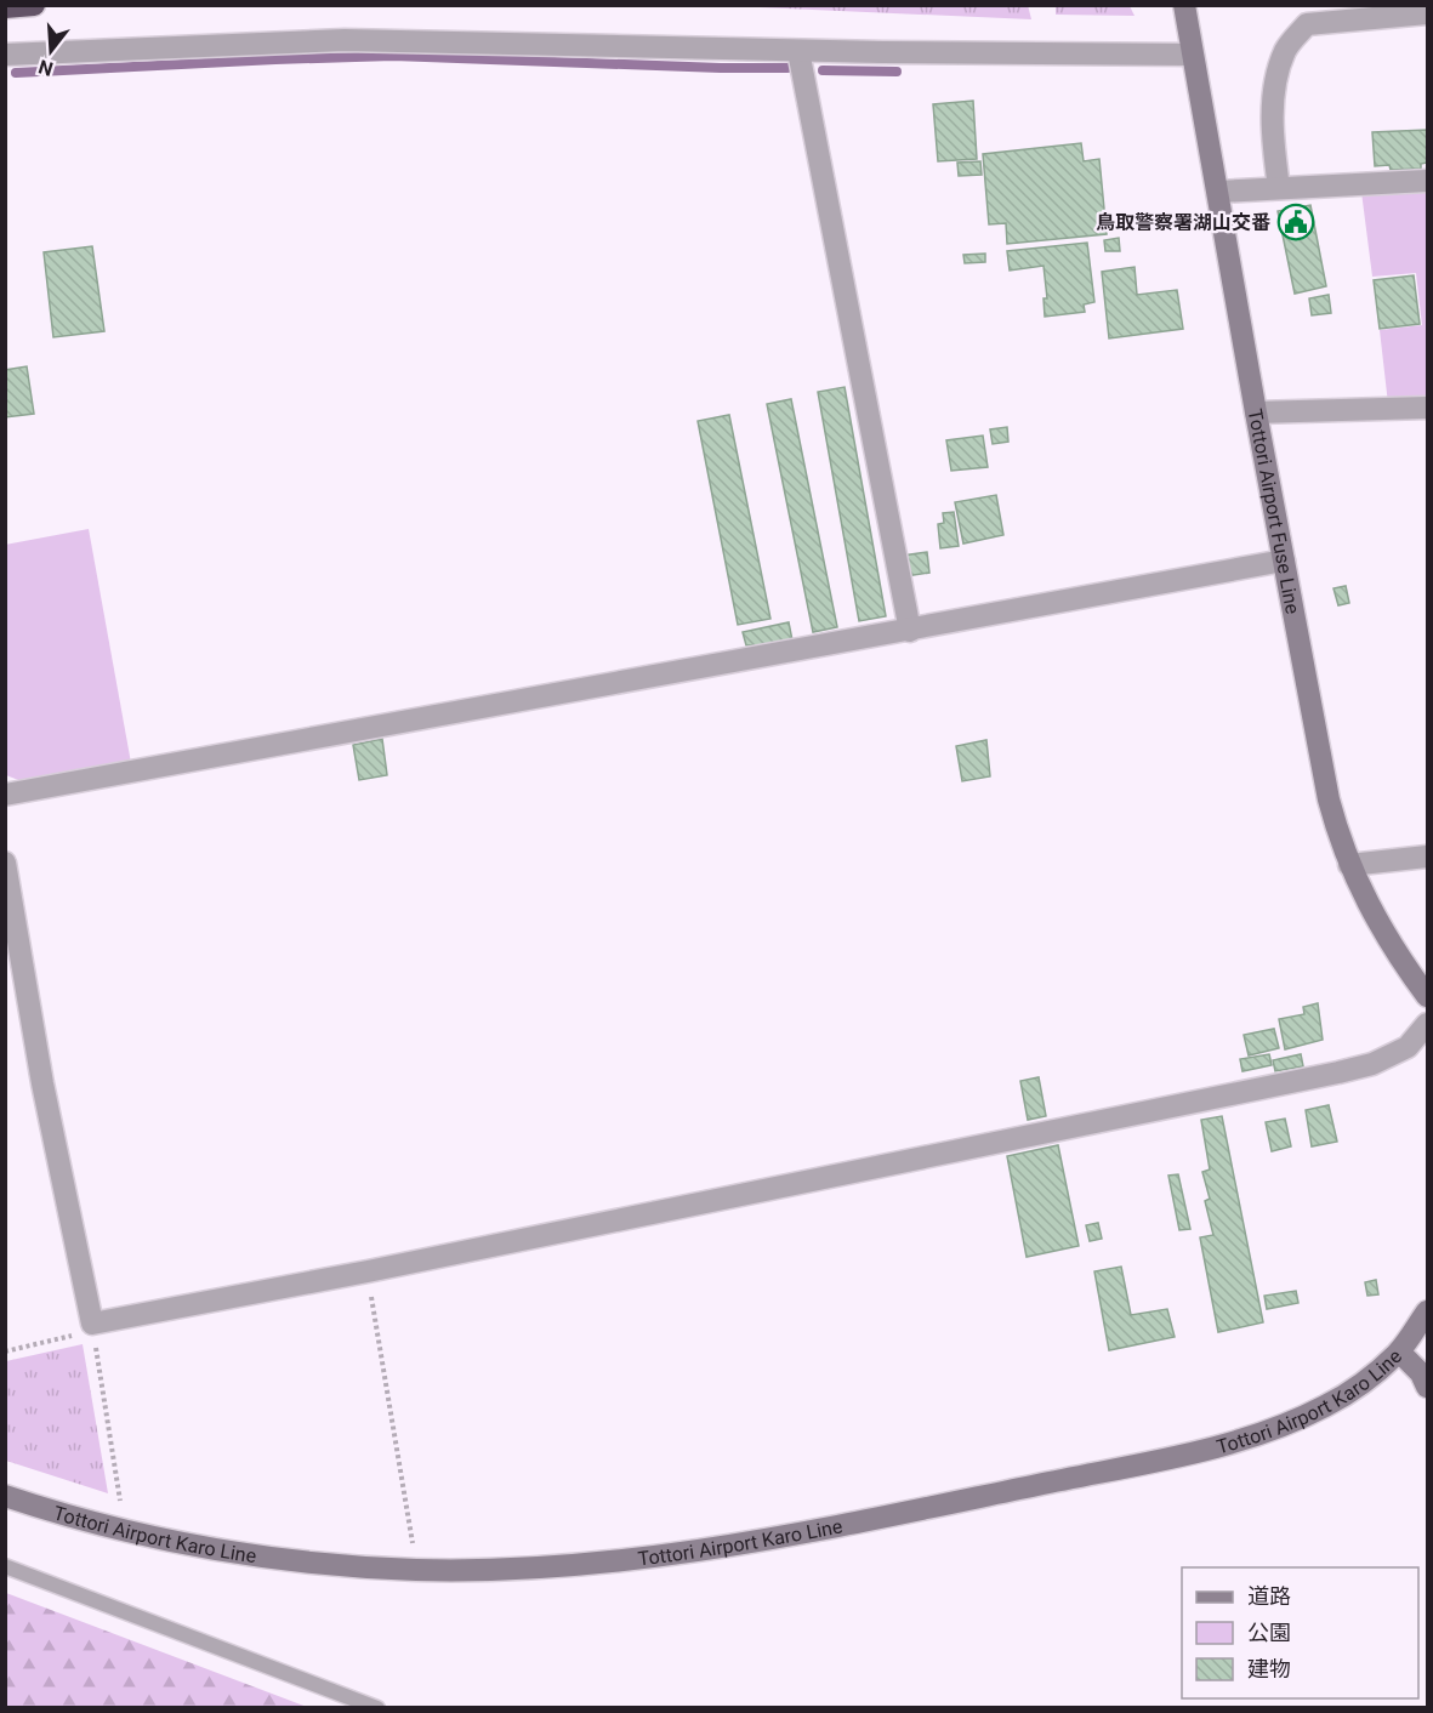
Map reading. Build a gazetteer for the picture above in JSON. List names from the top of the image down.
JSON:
{
  "streets": {
    "main road": ["Tottori Airport Fuse Line", "Tottori Airport Karo Line"]
  },
  "places": {
    "public building": ["鳥取警察署湖山交番"]
  },
  "legend": ["道路", "公園", "建物"],
  "north": "bottom"
}
